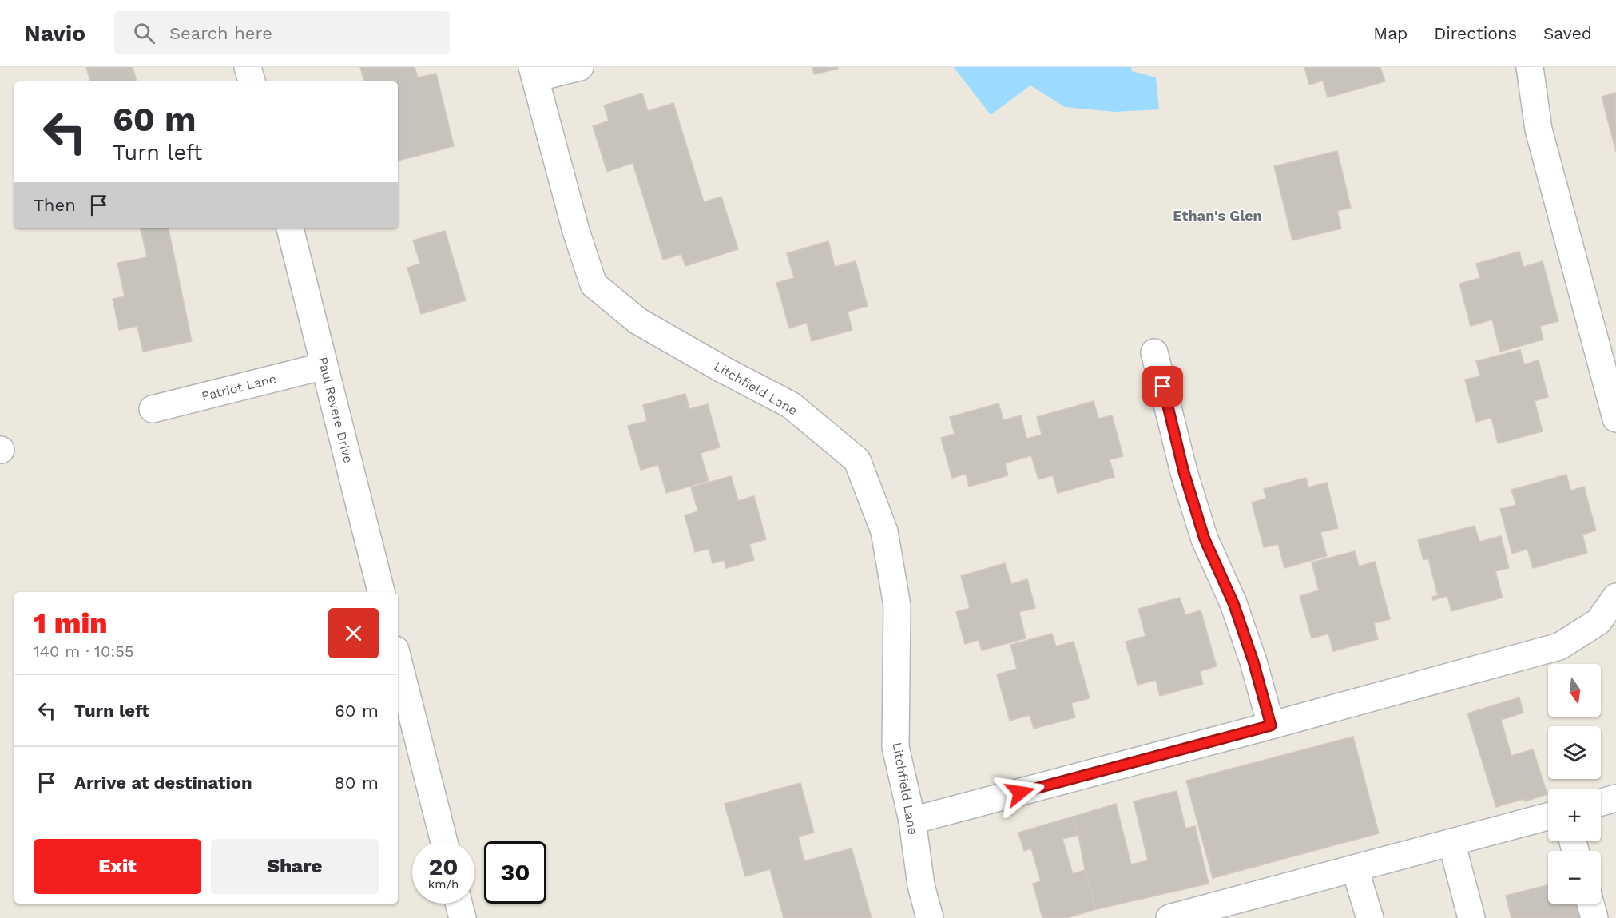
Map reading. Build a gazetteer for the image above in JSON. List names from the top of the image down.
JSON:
{
  "streets": {
    "street": ["Patriot Lane", "Litchfield Lane", "Paul Revere Drive"]
  },
  "crossings": [
    ["Patriot Lane", "Paul Revere Drive"]
  ],
  "districts": ["Ethan's Glen"],
  "north": "bottom",
  "page": {
    "header": "Navio",
    "search": "Search here",
    "nav": ["Map", "Directions", "Saved"],
    "turn": ["60 m", "Turn left"],
    "then": "Then",
    "heading": ["1 min", "140 m · 10:55"],
    "map_buttons": ["+", "−"],
    "list": [
      {
        "name": "Turn left",
        "value": "60 m"
      },
      {
        "name": "Arrive at destination",
        "value": "80 m"
      }
    ],
    "buttons": ["Exit", "Share"],
    "speed": "20 km/h",
    "limit": "30"
  }
}
